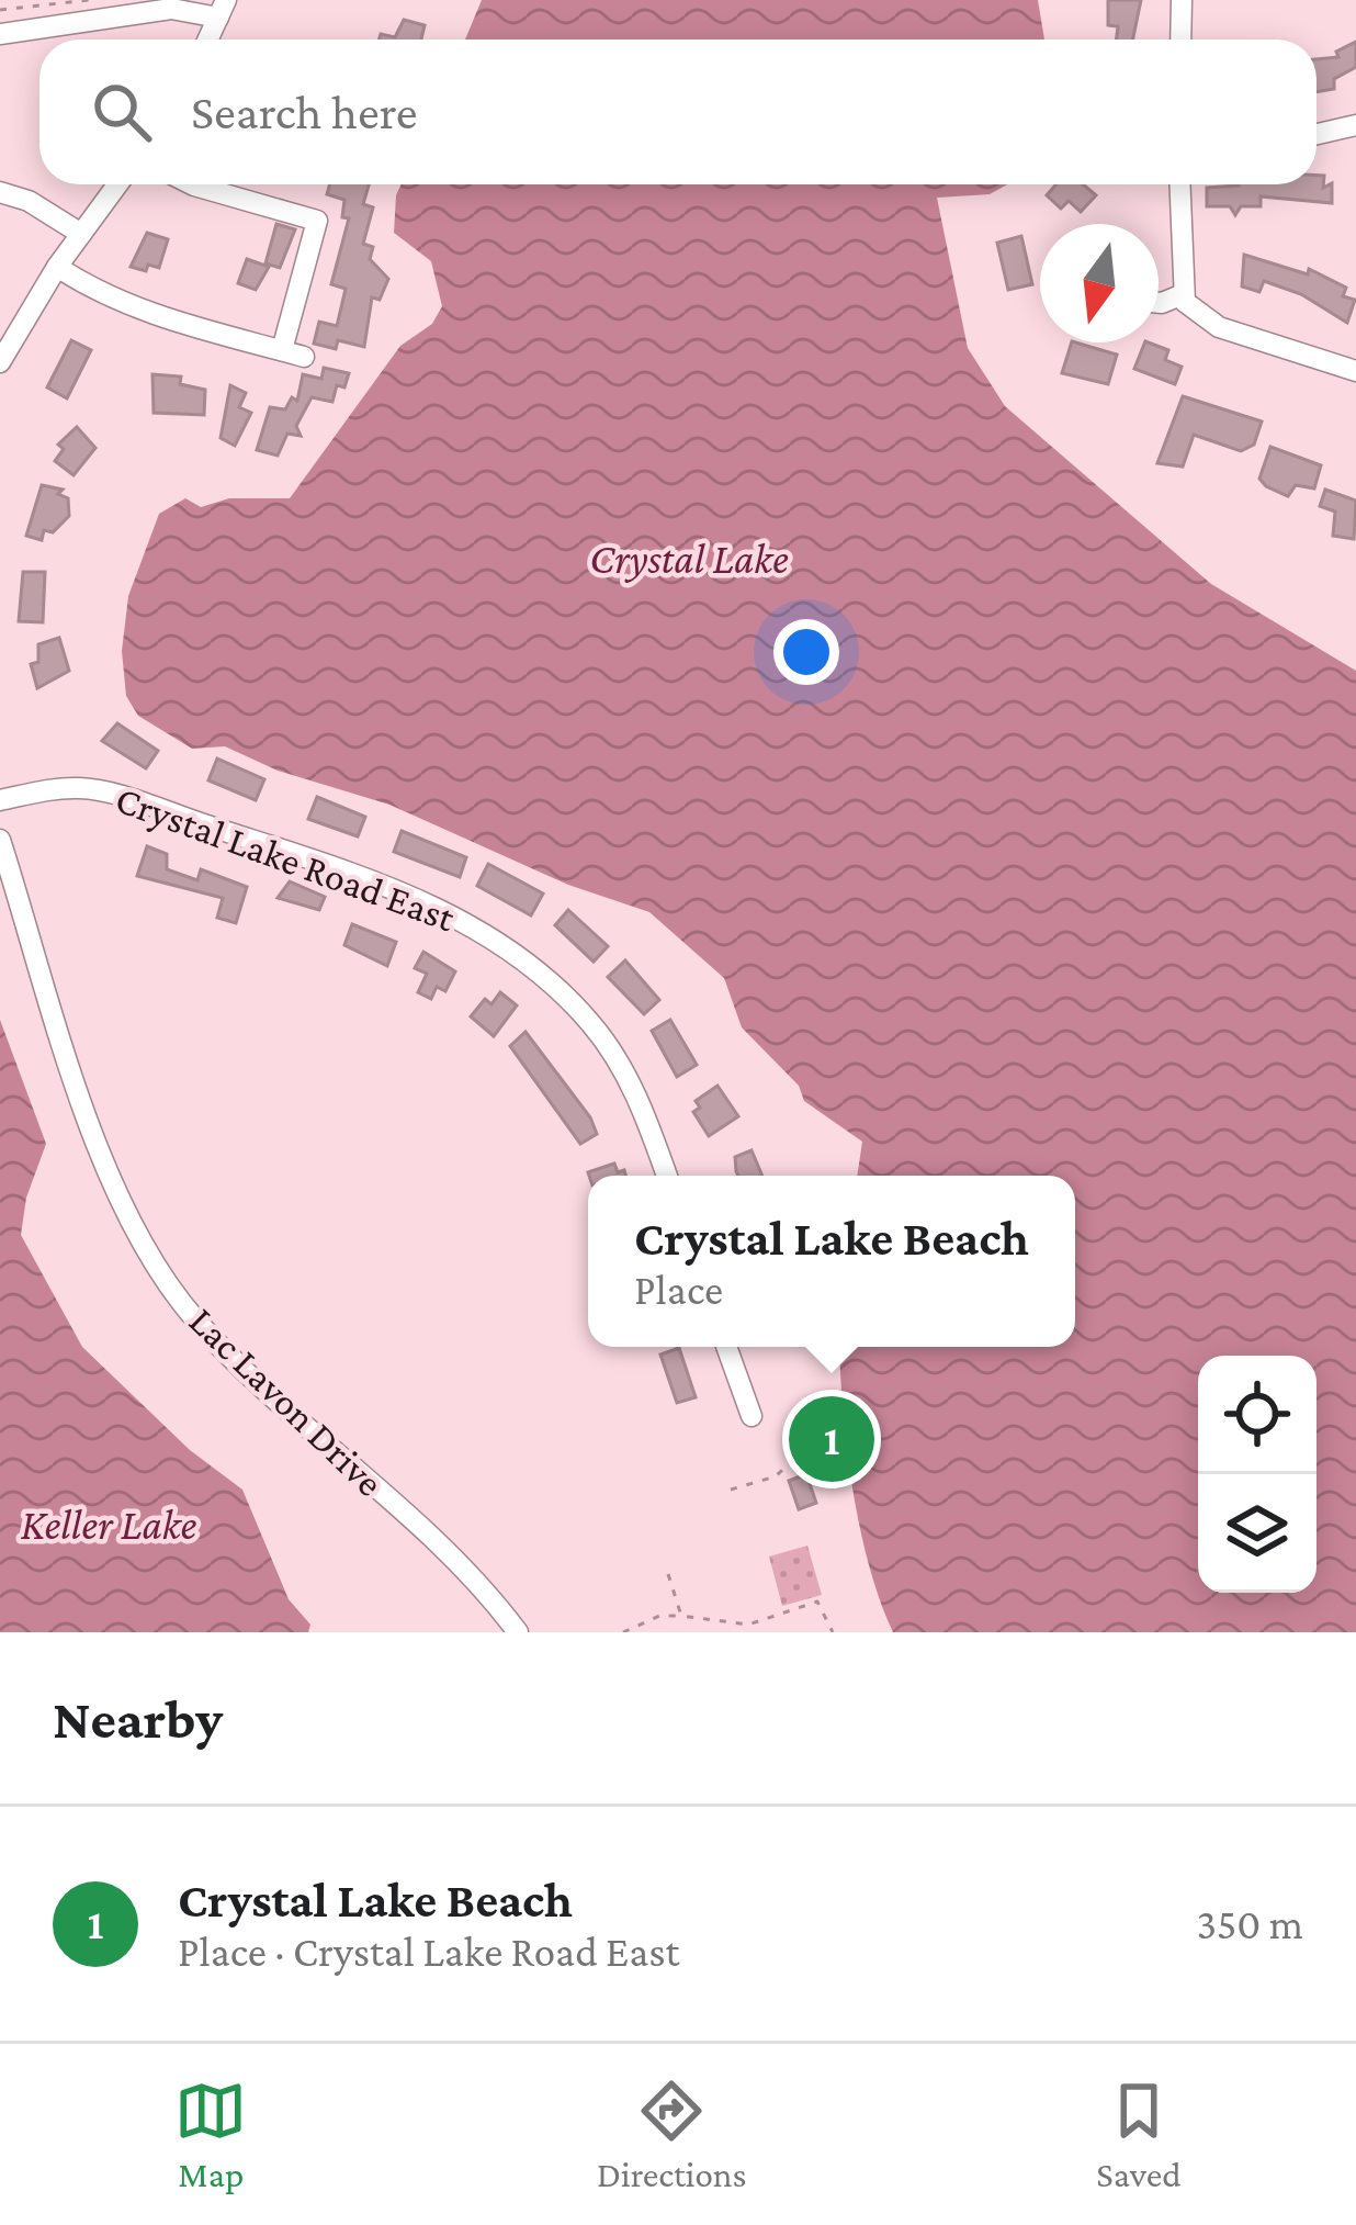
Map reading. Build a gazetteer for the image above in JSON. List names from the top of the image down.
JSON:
{
  "streets": {
    "street": ["Crystal Lake Road East", "Lac Lavon Drive"]
  },
  "water": ["Crystal Lake", "Keller Lake"],
  "north": "bottom",
  "page": {
    "search": "Search here",
    "popup": ["Crystal Lake Beach", "Place"],
    "pins": "1",
    "heading": "Nearby",
    "list": [
      {
        "mark": "1",
        "name": "Crystal Lake Beach",
        "note": "Place · Crystal Lake Road East",
        "value": "350 m"
      }
    ],
    "nav": ["Map", "Directions", "Saved"]
  }
}
